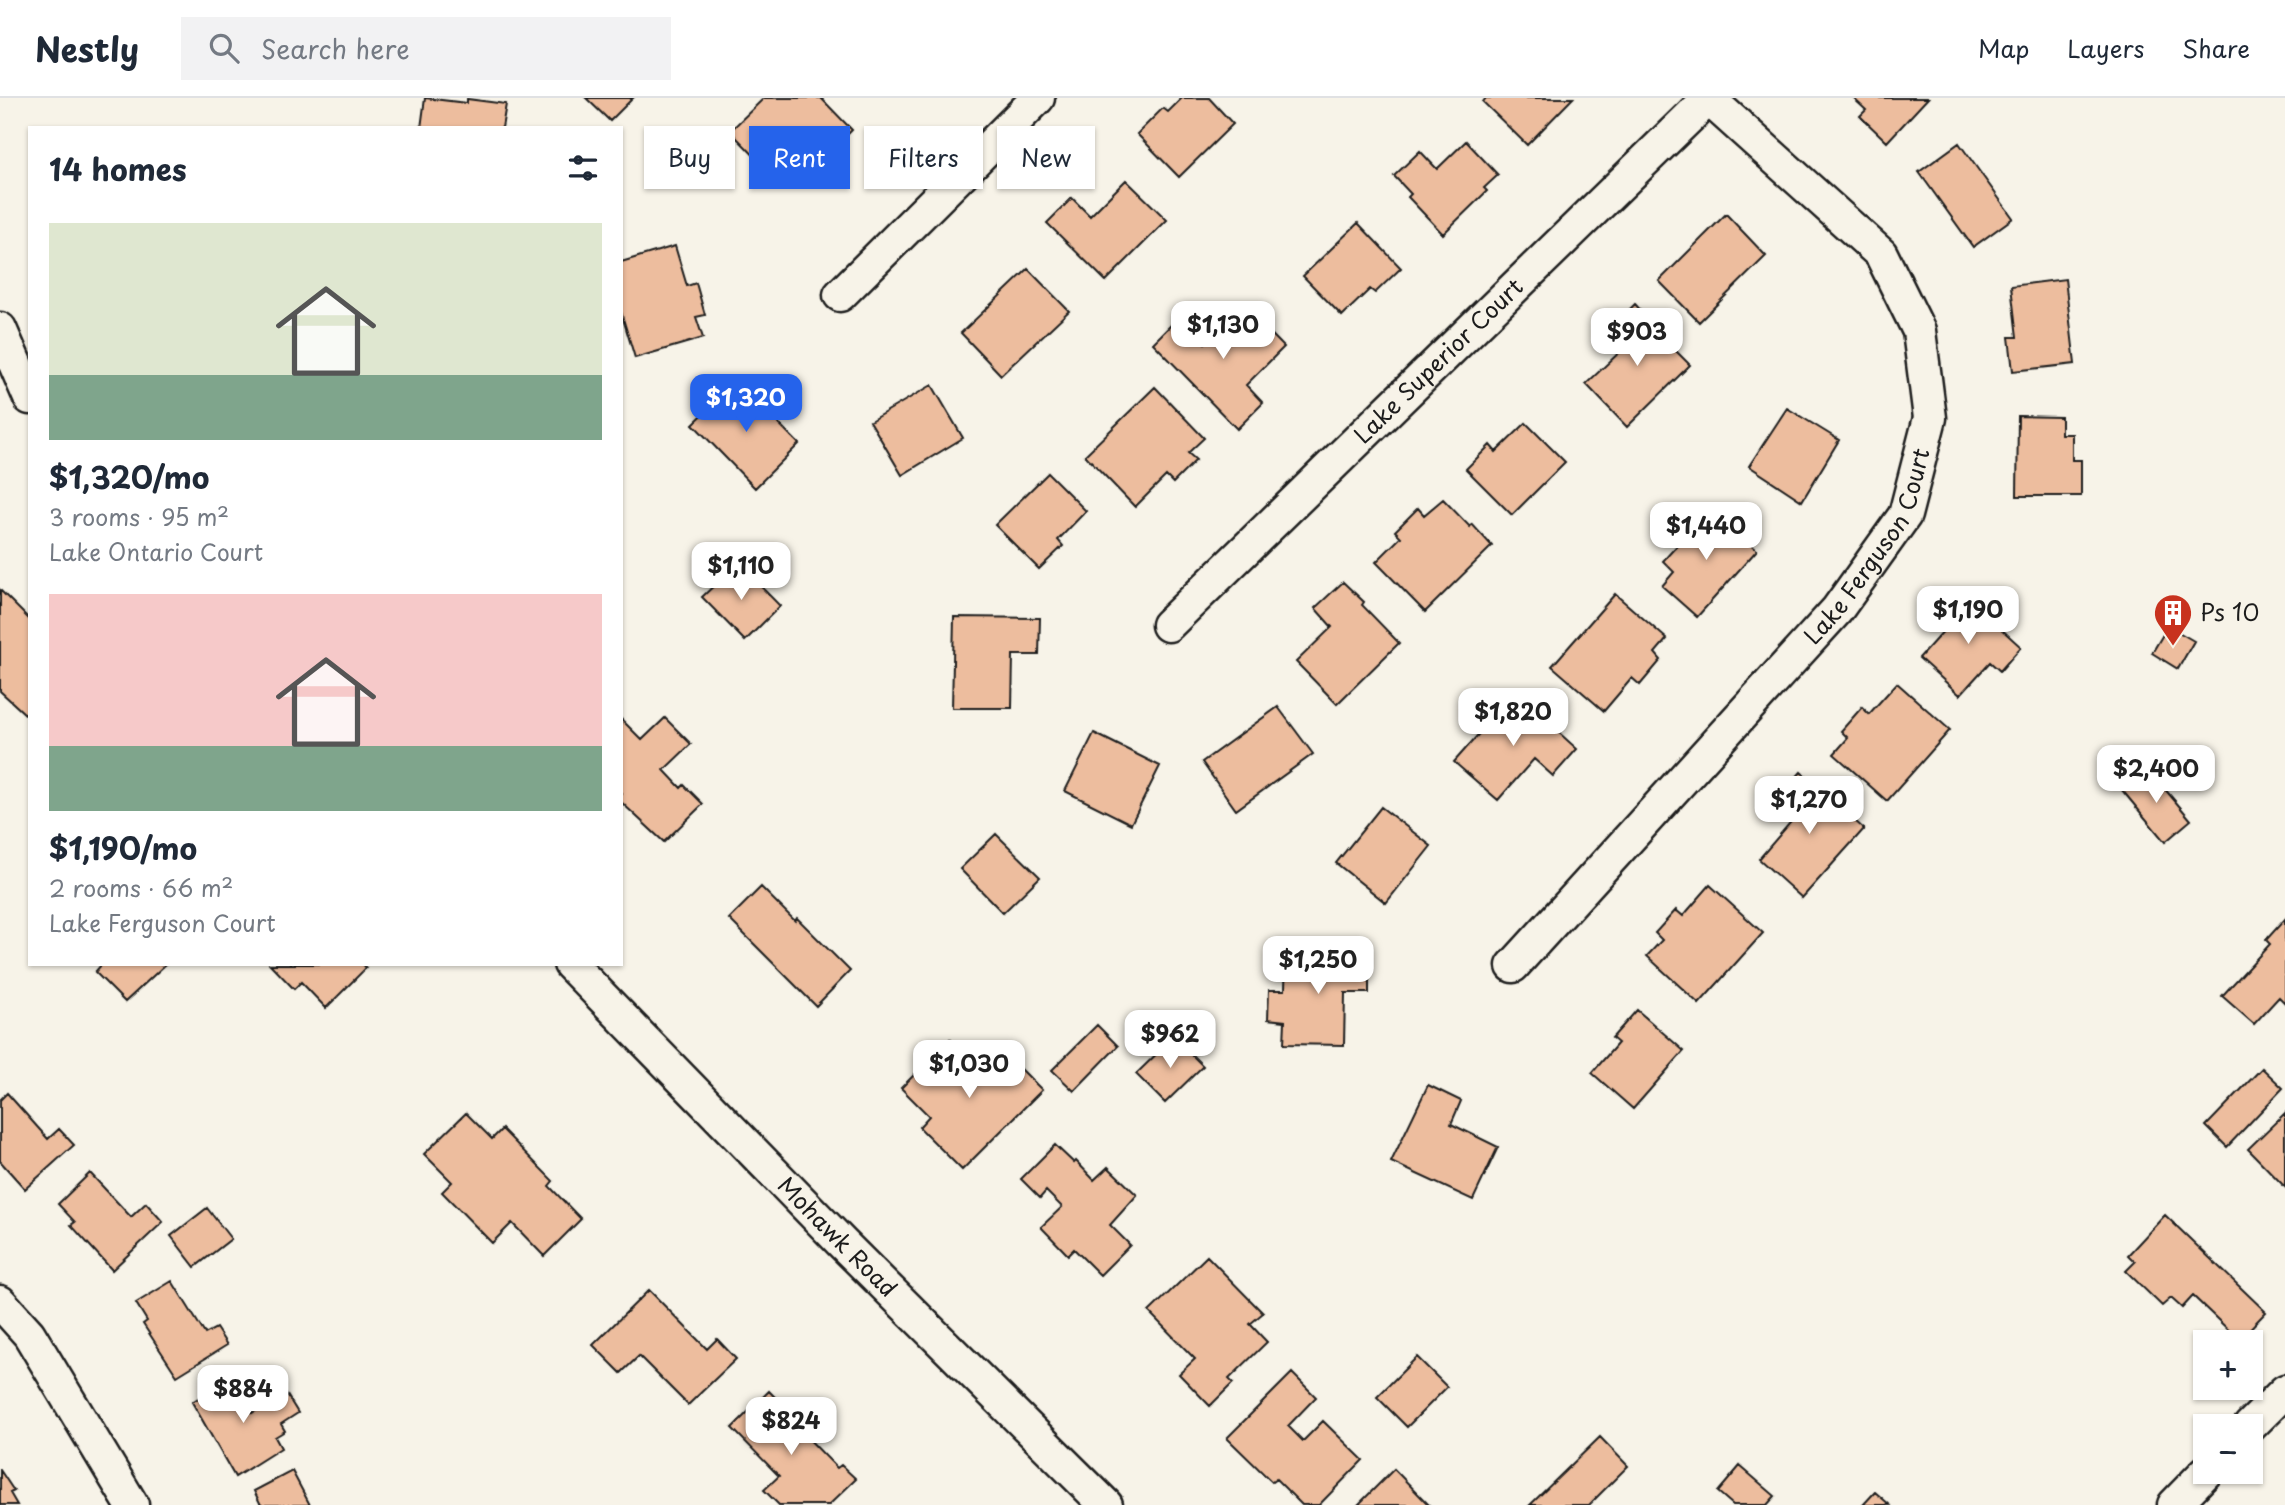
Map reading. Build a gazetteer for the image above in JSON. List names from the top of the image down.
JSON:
{
  "streets": {
    "street": ["Lake Superior Court", "Lake Ferguson Court", "Mohawk Road"]
  },
  "crossings": [
    ["Lake Superior Court", "Lake Ferguson Court"]
  ],
  "places": {
    "building": ["Ps 10"]
  },
  "page": {
    "header": "Nestly",
    "search": "Search here",
    "nav": ["Map", "Layers", "Share"],
    "chip": [
      "Buy",
      "Rent",
      "Filters",
      "New"
    ],
    "heading": "14 homes",
    "list": [
      {
        "name": "$1,320/mo",
        "note": "3 rooms · 95 m² · Lake Ontario Court"
      },
      {
        "name": "$1,190/mo",
        "note": "2 rooms · 66 m² · Lake Ferguson Court"
      }
    ],
    "price": [
      "$1,130",
      "$903",
      "$1,320",
      "$1,440",
      "$1,110",
      "$1,190",
      "$1,820",
      "$2,400",
      "$1,270",
      "$1,250",
      "$962",
      "$1,030",
      "$884",
      "$824"
    ],
    "map_buttons": ["+", "−"]
  }
}
